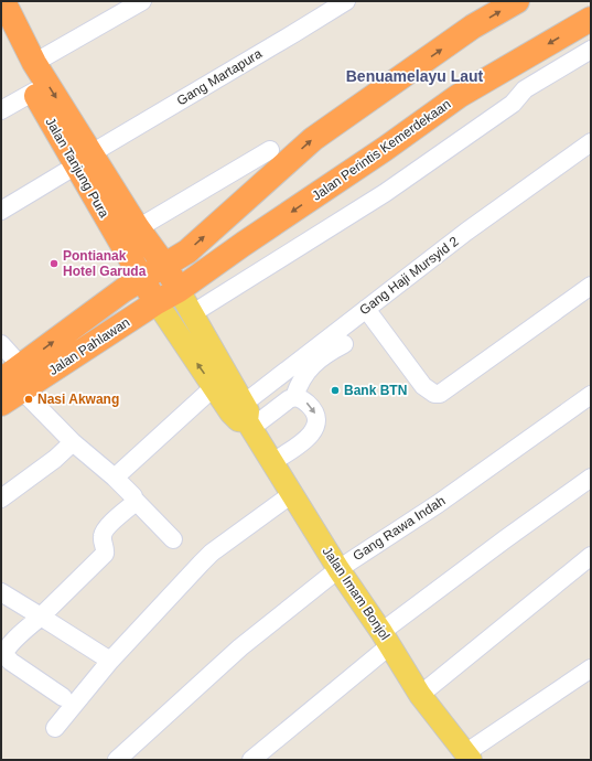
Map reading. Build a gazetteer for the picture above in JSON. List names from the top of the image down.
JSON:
{
  "streets": {
    "highway": ["Jalan Perintis Kemerdekaan", "Jalan Tanjung Pura", "Jalan Pahlawan"],
    "main road": ["Jalan Imam Bonjol"],
    "street": ["Gang Martapura", "Gang Haji Mursyid 2", "Gang Rawa Indah"]
  },
  "crossings": [
    ["Gang Martapura", "Jalan Tanjung Pura"],
    ["Jalan Perintis Kemerdekaan", "Jalan Tanjung Pura"],
    ["Jalan Perintis Kemerdekaan", "Jalan Pahlawan"],
    ["Jalan Perintis Kemerdekaan", "Jalan Imam Bonjol"],
    ["Jalan Tanjung Pura", "Jalan Pahlawan"],
    ["Jalan Tanjung Pura", "Jalan Imam Bonjol"],
    ["Gang Haji Mursyid 2", "Jalan Imam Bonjol"],
    ["Jalan Pahlawan", "Jalan Imam Bonjol"],
    ["Gang Rawa Indah", "Jalan Imam Bonjol"]
  ],
  "districts": ["Benuamelayu Laut"],
  "places": ["Pontianak Hotel Garuda", "Bank BTN", "Nasi Akwang"]
}
